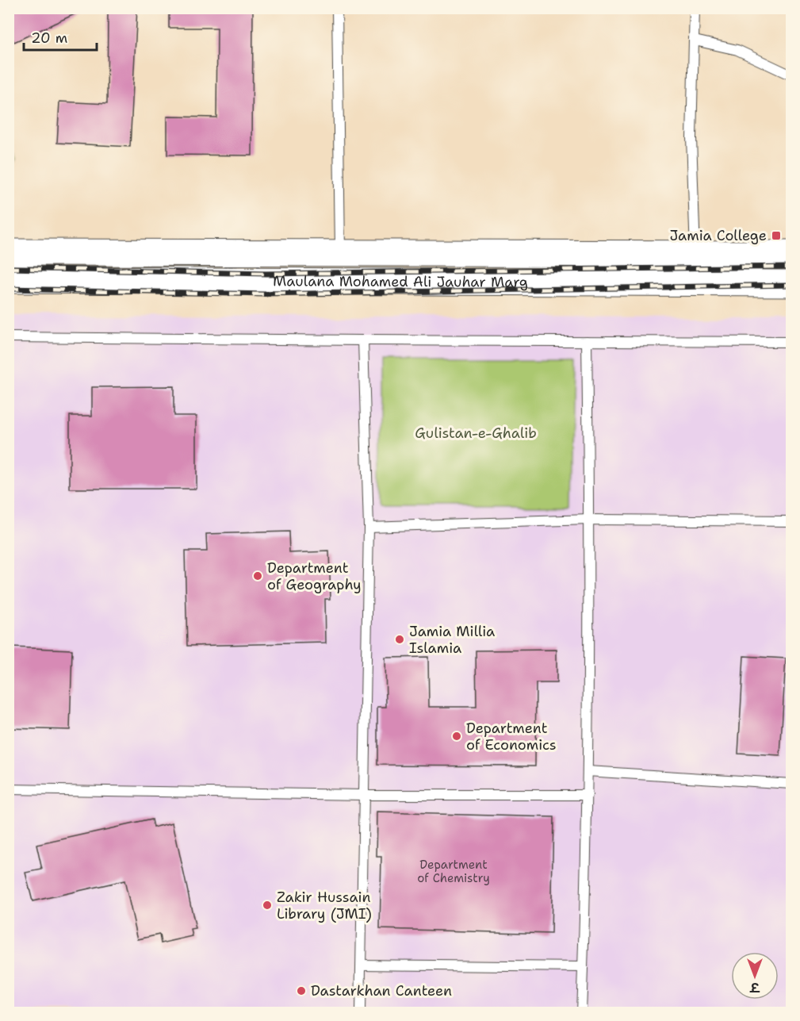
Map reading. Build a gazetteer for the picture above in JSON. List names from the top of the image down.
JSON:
{
  "streets": {
    "main road": ["Maulana Mohamed Ali Jauhar Marg"]
  },
  "parks": ["Gulistan-e-Ghalib"],
  "places": {
    "transit": ["Jamia College"],
    "other": [
      "Department of Geography",
      "Jamia Millia Islamia",
      "Department of Economics",
      "Zakir Hussain Library (JMI)",
      "Dastarkhan Canteen"
    ]
  },
  "house_numbers": ["Department of Chemistry"],
  "scale_bar": "20 m",
  "north": "bottom"
}
